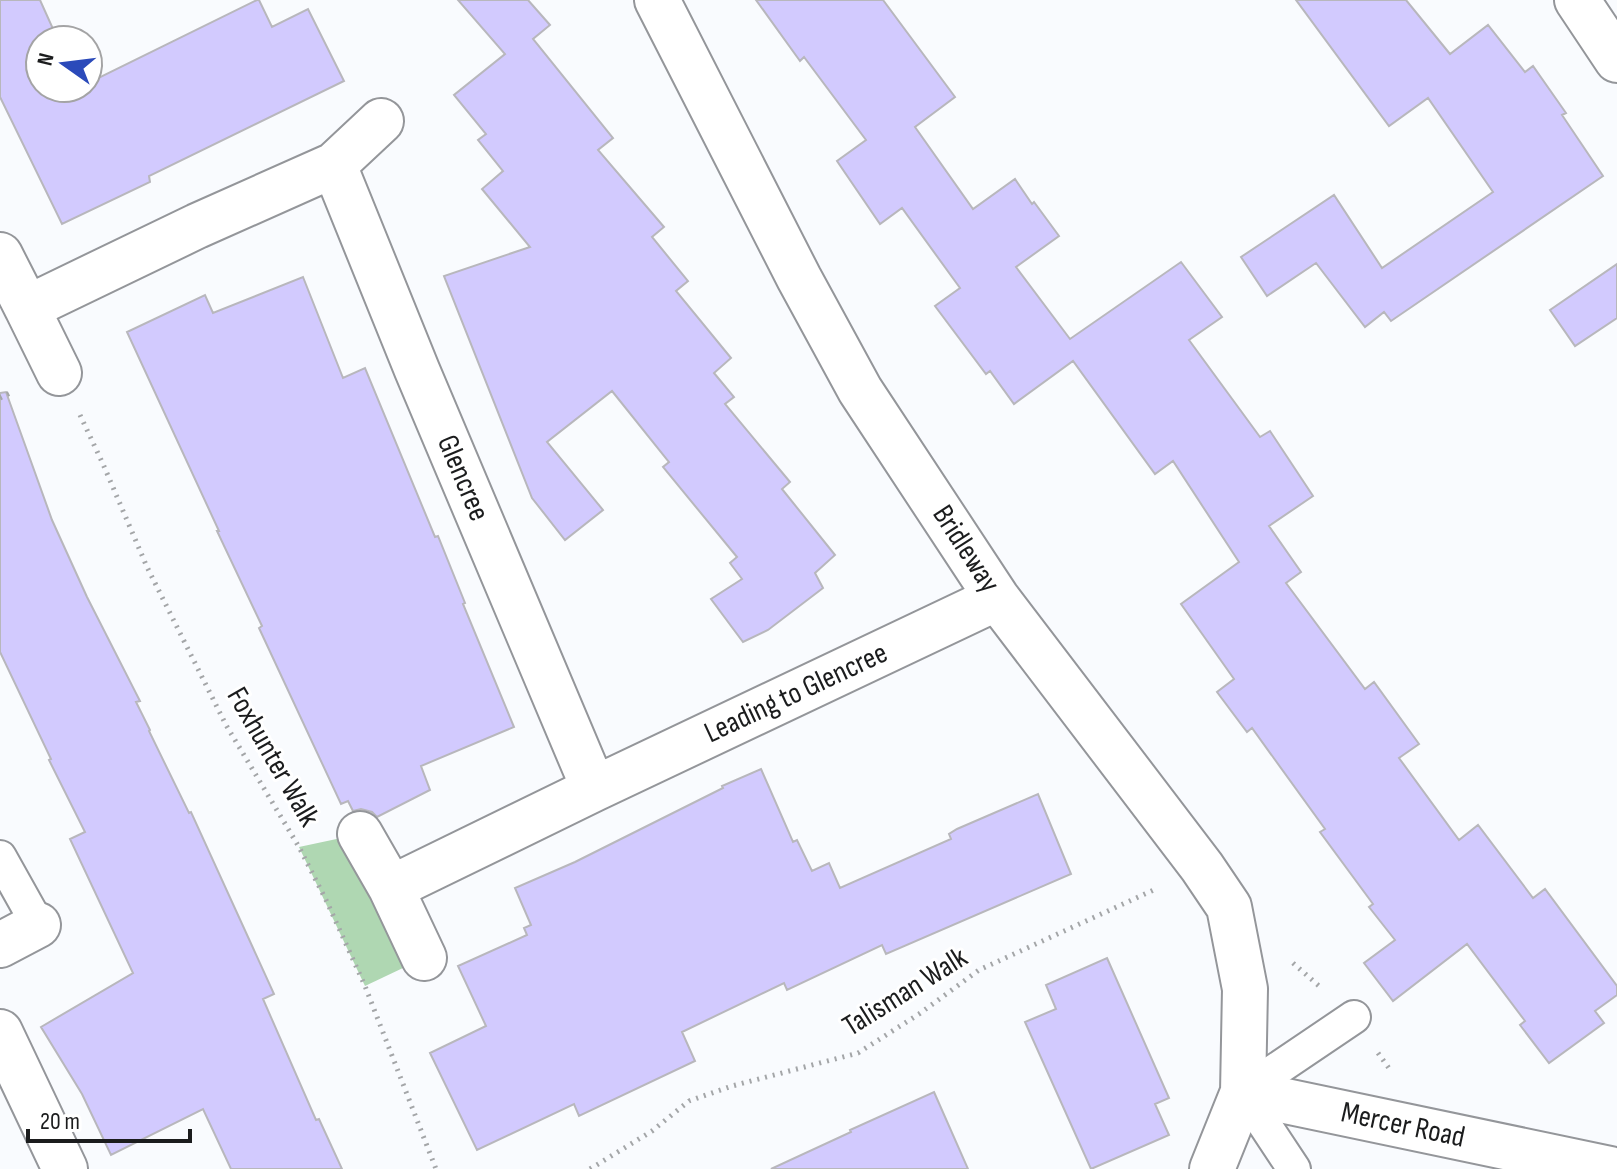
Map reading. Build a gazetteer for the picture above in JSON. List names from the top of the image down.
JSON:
{
  "streets": {
    "street": [
      "Glencree",
      "Bridleway",
      "Leading to Glencree",
      "Mercer Road"
    ],
    "path": ["Foxhunter Walk", "Talisman Walk"]
  },
  "crossings": [
    ["Glencree", "Leading to Glencree"],
    ["Bridleway", "Leading to Glencree"],
    ["Bridleway", "Talisman Walk"],
    ["Bridleway", "Mercer Road"]
  ],
  "scale_bar": "20 m",
  "north": "left"
}
